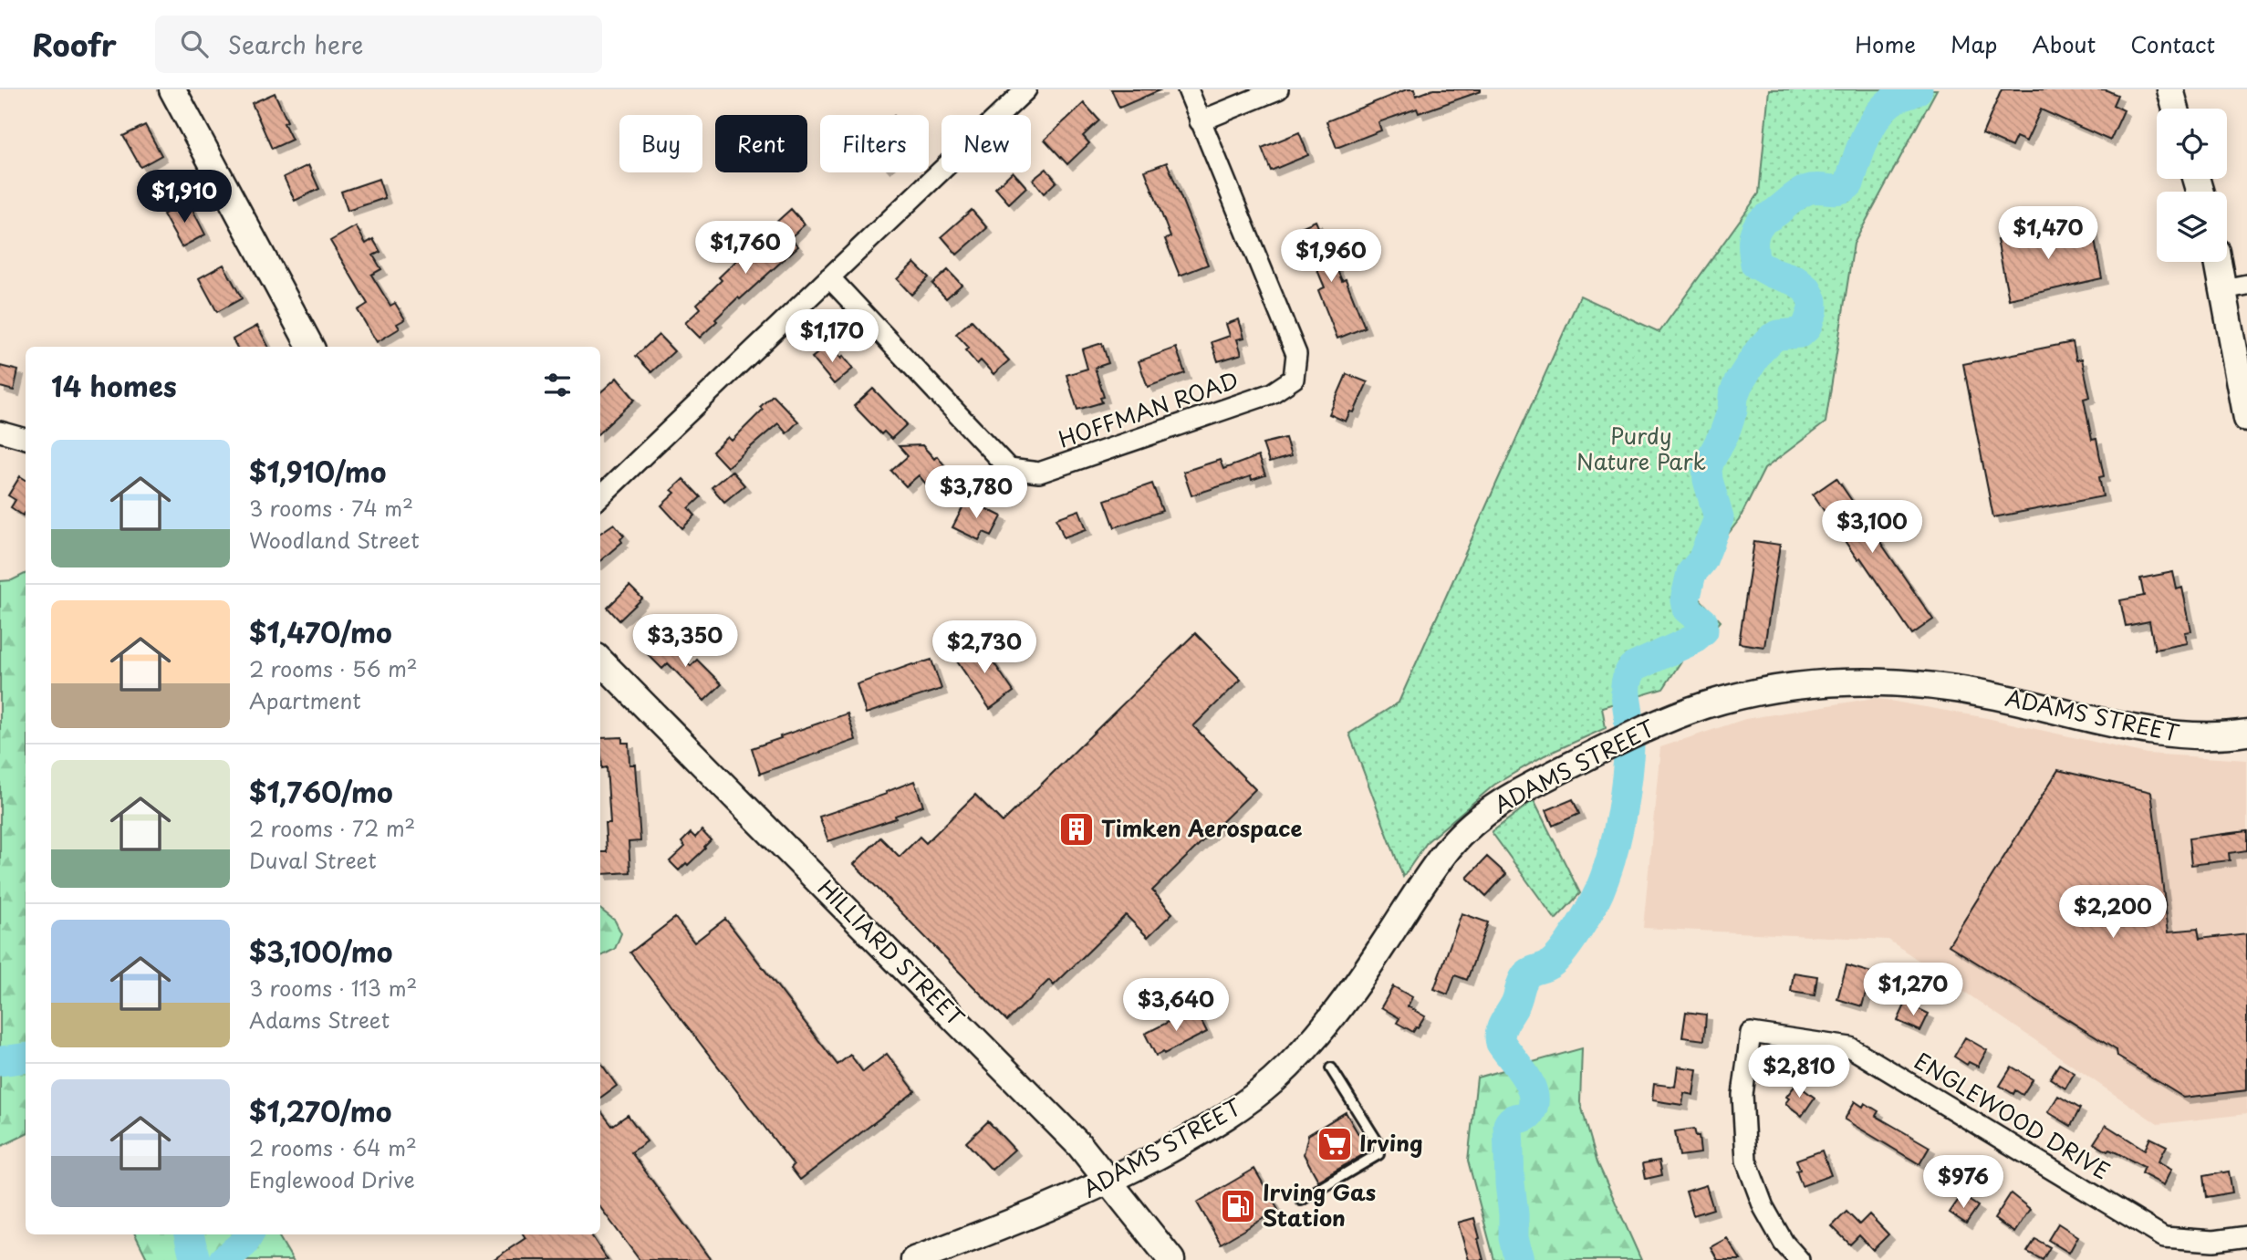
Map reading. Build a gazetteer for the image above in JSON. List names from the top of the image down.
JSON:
{
  "streets": {
    "main road": ["ADAMS STREET", "HILLIARD STREET"],
    "street": ["HOFFMAN ROAD", "ENGLEWOOD DRIVE"]
  },
  "crossings": [
    ["ADAMS STREET", "HILLIARD STREET"]
  ],
  "parks": ["Purdy Nature Park"],
  "places": {
    "building": ["Timken Aerospace"],
    "supermarket": ["Irving"],
    "fuel station": ["Irving Gas Station"]
  },
  "page": {
    "header": "Roofr",
    "search": "Search here",
    "nav": [
      "Home",
      "Map",
      "About",
      "Contact"
    ],
    "chip": [
      "Buy",
      "Rent",
      "Filters",
      "New"
    ],
    "price": [
      "$1,910",
      "$1,470",
      "$1,760",
      "$1,960",
      "$1,170",
      "$3,780",
      "$3,100",
      "$3,350",
      "$2,730",
      "$2,200",
      "$1,270",
      "$3,640",
      "$2,810",
      "$976"
    ],
    "heading": "14 homes",
    "list": [
      {
        "name": "$1,910/mo",
        "note": "3 rooms · 74 m² · Woodland Street"
      },
      {
        "name": "$1,470/mo",
        "note": "2 rooms · 56 m² · Apartment"
      },
      {
        "name": "$1,760/mo",
        "note": "2 rooms · 72 m² · Duval Street"
      },
      {
        "name": "$3,100/mo",
        "note": "3 rooms · 113 m² · Adams Street"
      },
      {
        "name": "$1,270/mo",
        "note": "2 rooms · 64 m² · Englewood Drive"
      }
    ]
  }
}
